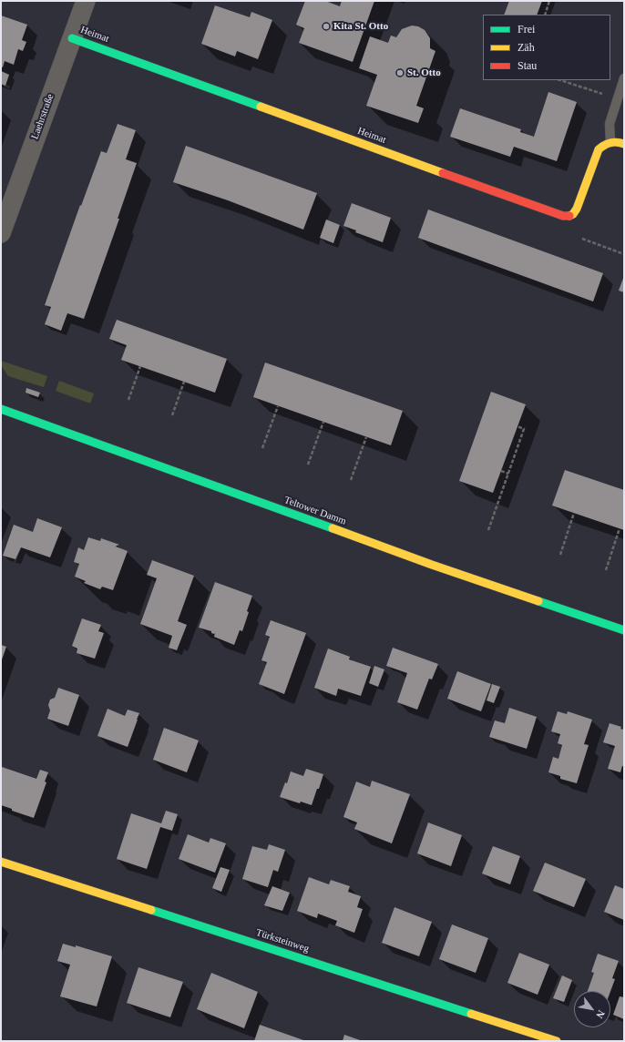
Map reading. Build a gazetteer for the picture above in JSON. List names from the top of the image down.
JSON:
{
  "streets": {
    "street": [
      "Heimat",
      "Laehrstraße",
      "Teltower Damm",
      "Türksteinweg"
    ]
  },
  "crossings": [
    ["Heimat", "Laehrstraße"]
  ],
  "places": ["Kita St. Otto", "St. Otto"],
  "legend": ["Frei", "Zäh", "Stau"],
  "north": "bottom right"
}
